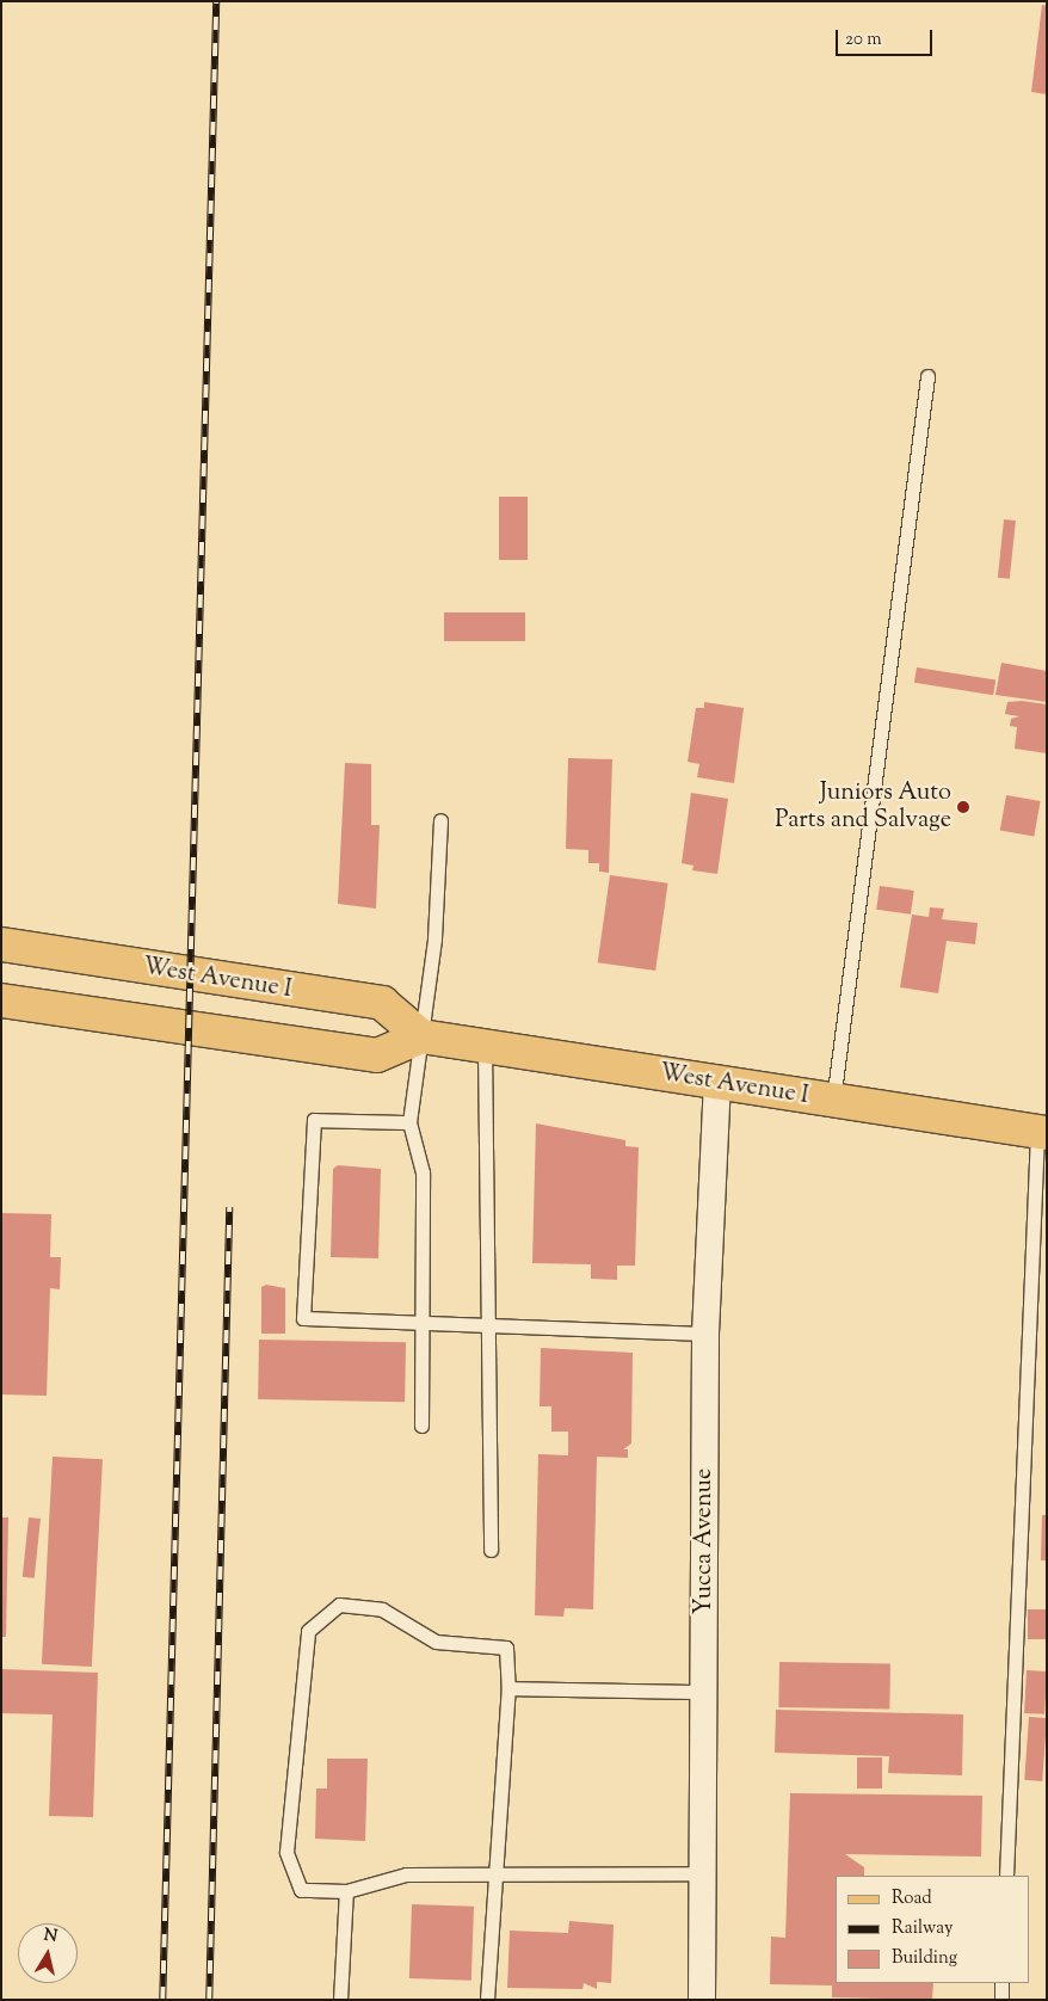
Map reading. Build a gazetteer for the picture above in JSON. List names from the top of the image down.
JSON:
{
  "streets": {
    "main road": ["West Avenue I"],
    "street": ["Yucca Avenue"]
  },
  "crossings": [
    ["West Avenue I", "Yucca Avenue"]
  ],
  "places": ["Juniors Auto Parts and Salvage"],
  "legend": ["Road", "Railway", "Building"],
  "scale_bar": "20 m",
  "north": "top"
}
